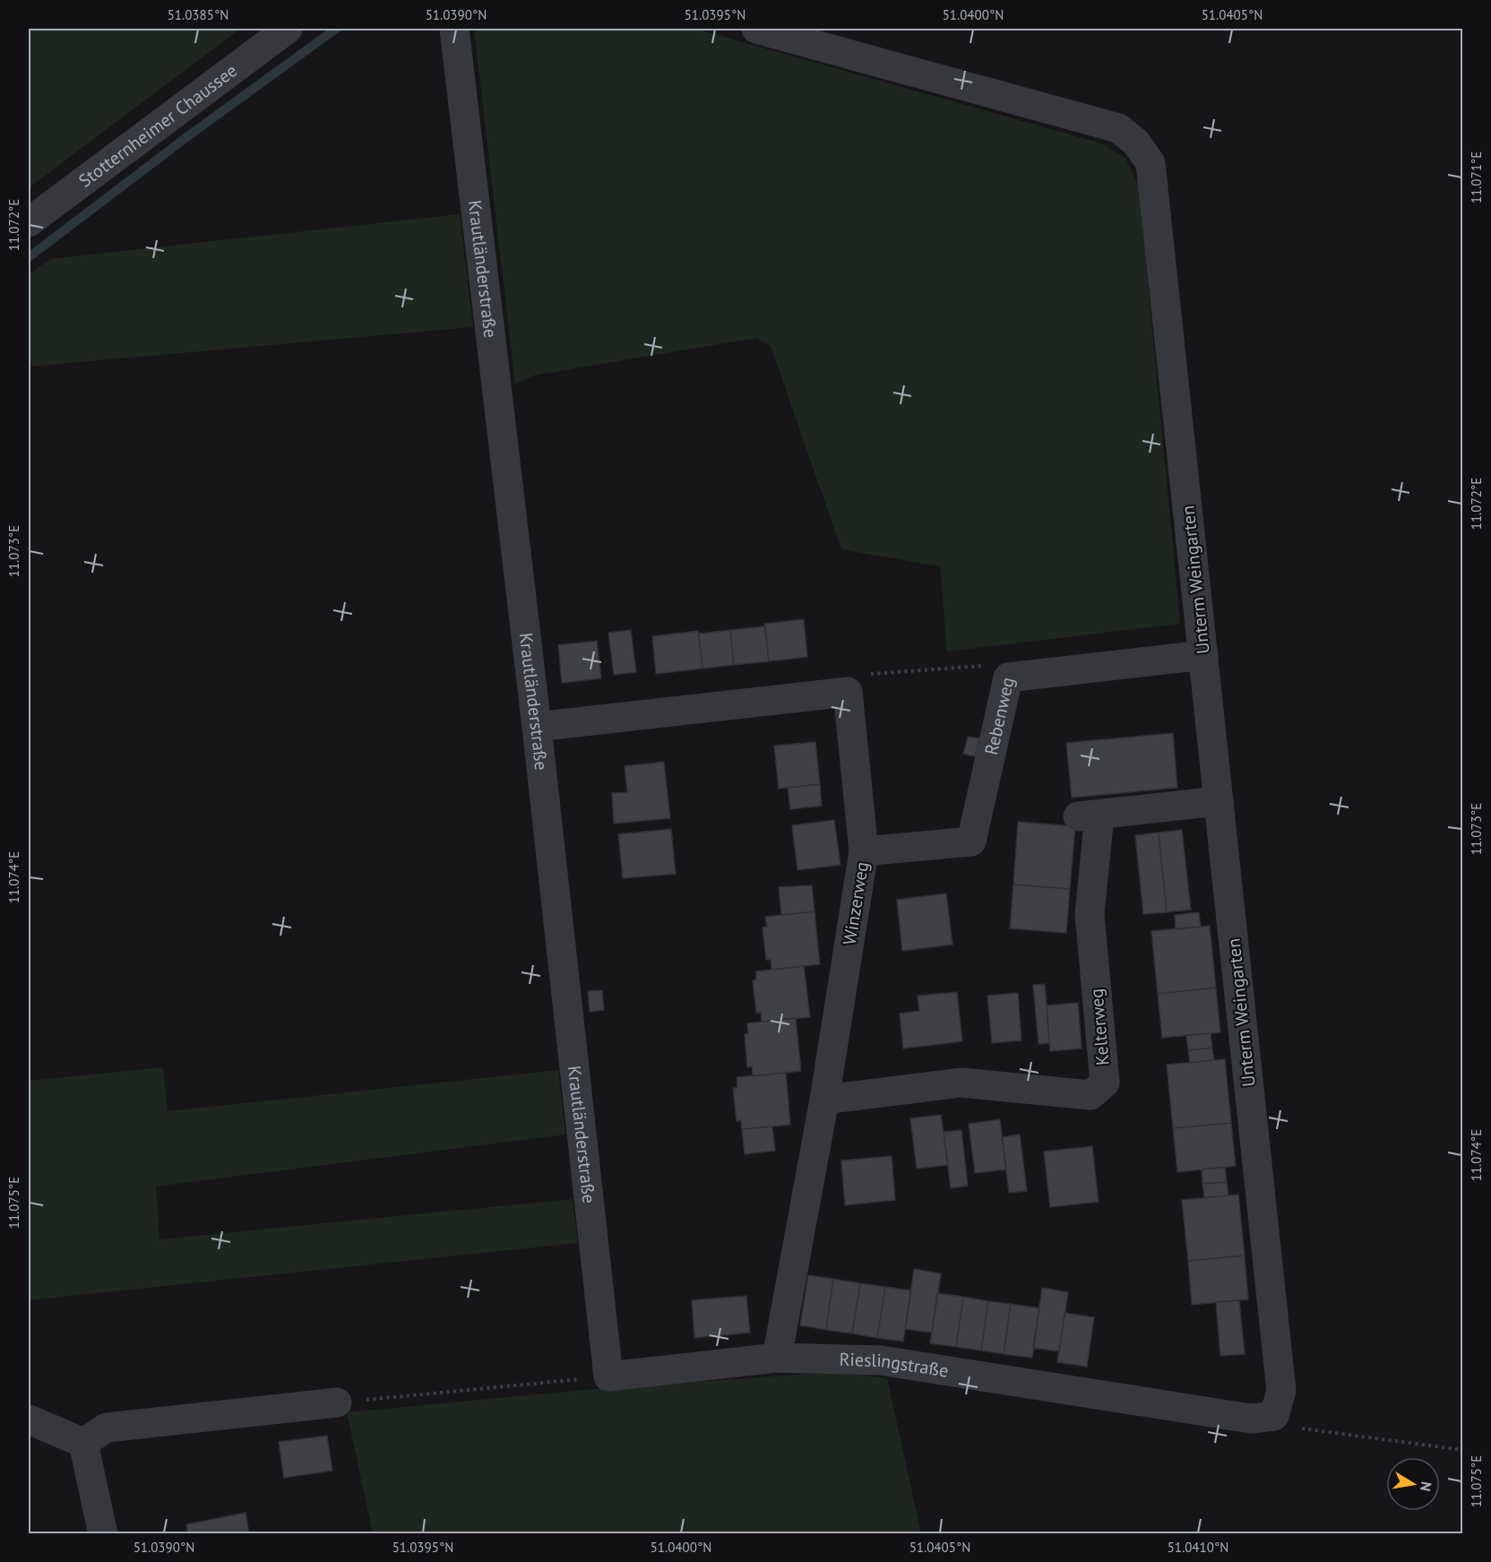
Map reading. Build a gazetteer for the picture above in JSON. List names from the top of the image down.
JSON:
{
  "streets": {
    "street": [
      "Stotternheimer Chaussee",
      "Krautländerstraße",
      "Unterm Weingarten",
      "Rebenweg",
      "Winzerweg",
      "Kelterweg",
      "Rieslingstraße"
    ]
  },
  "crossings": [
    ["Krautländerstraße", "Rieslingstraße"],
    ["Unterm Weingarten", "Rebenweg"],
    ["Unterm Weingarten", "Kelterweg"],
    ["Unterm Weingarten", "Rieslingstraße"],
    ["Rebenweg", "Winzerweg"],
    ["Winzerweg", "Kelterweg"],
    ["Winzerweg", "Rieslingstraße"]
  ],
  "north": "right",
  "coordinates": [
    "51.0385°N",
    "51.0390°N",
    "51.0395°N",
    "51.0400°N",
    "51.0405°N",
    "11.071°E",
    "11.072°E",
    "11.073°E",
    "11.074°E",
    "11.075°E",
    "51.0410°N"
  ]
}
